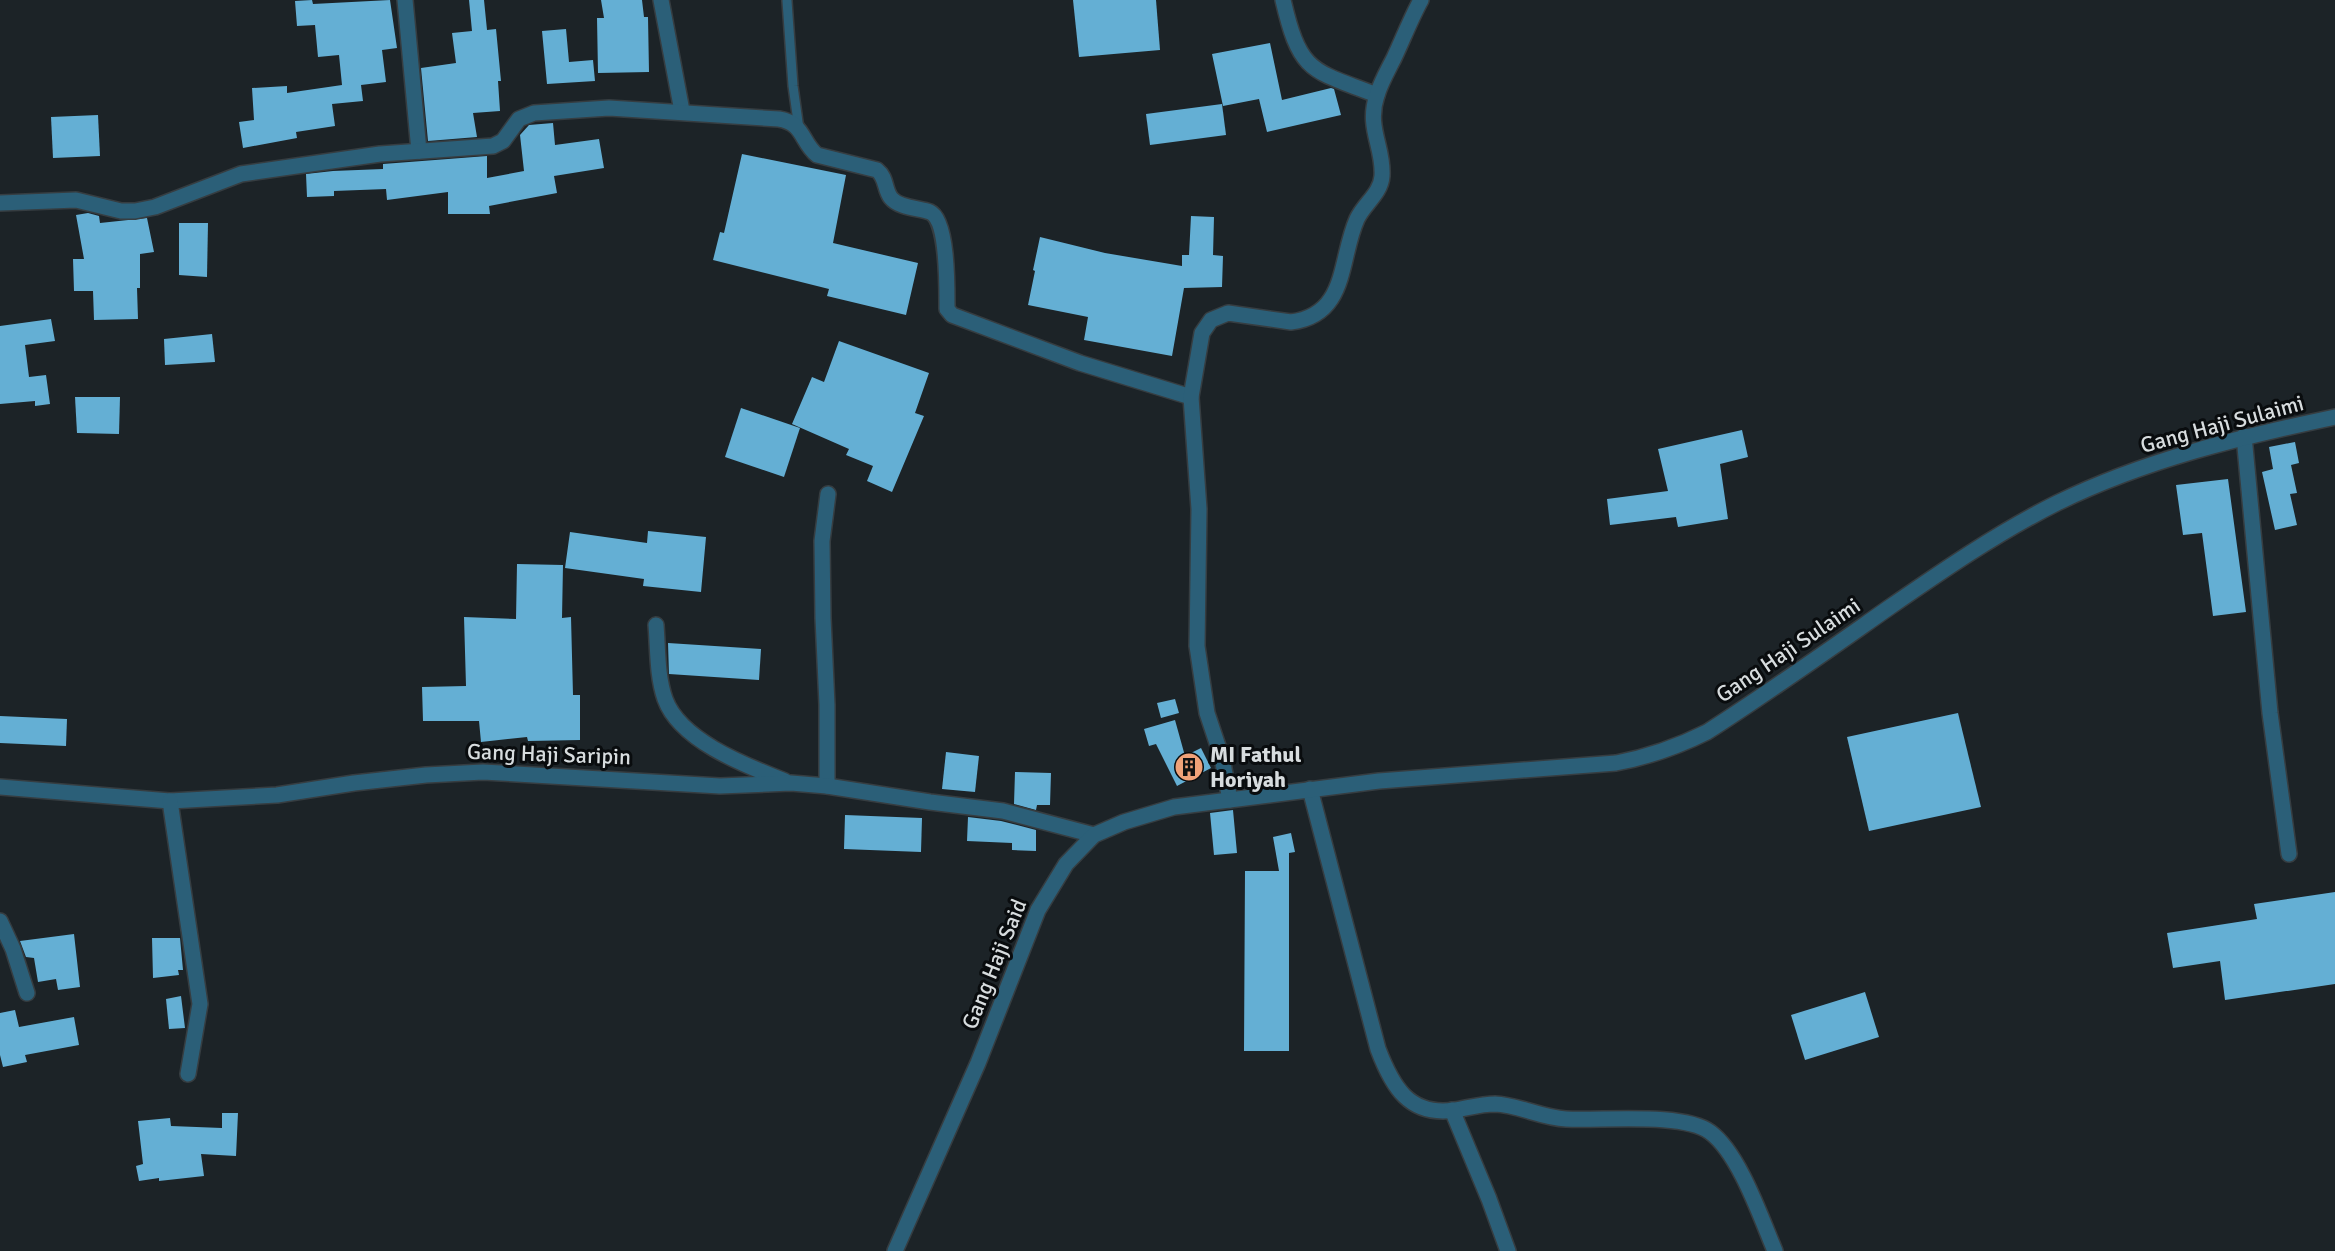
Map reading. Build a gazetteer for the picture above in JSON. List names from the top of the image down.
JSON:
{
  "streets": {
    "street": ["Gang Haji Sulaimi", "Gang Haji Saripin", "Gang Haji Said"]
  },
  "crossings": [
    ["Gang Haji Sulaimi", "Gang Haji Said"],
    ["Gang Haji Saripin", "Gang Haji Said"]
  ],
  "places": {
    "building": ["MI Fathul Horiyah"]
  }
}
